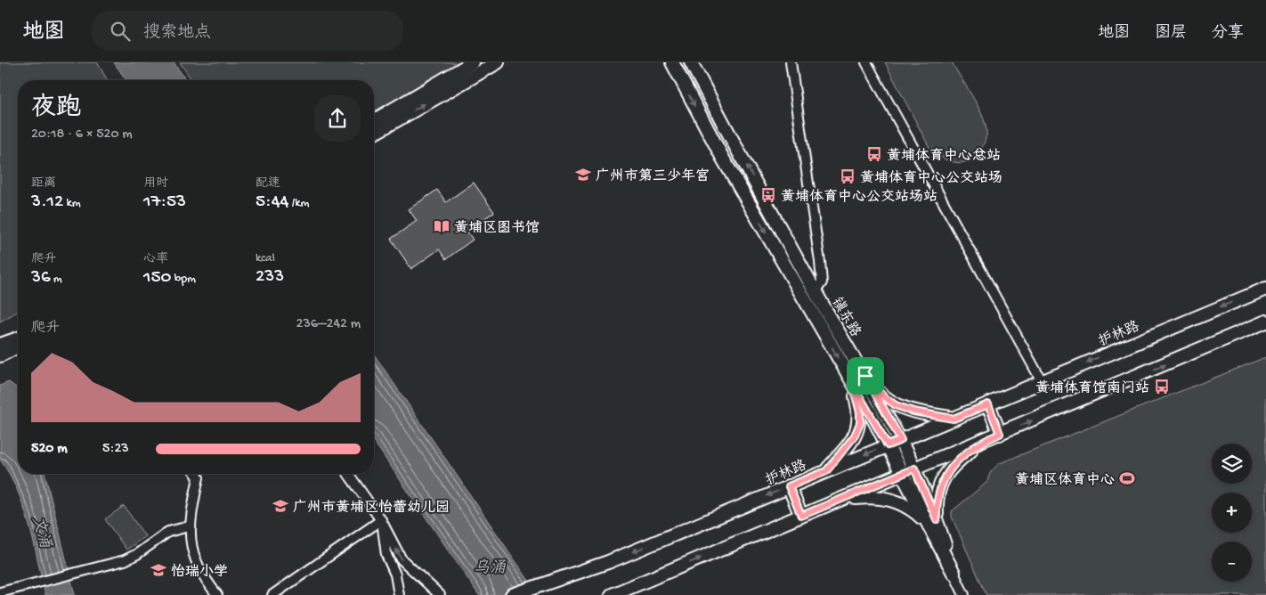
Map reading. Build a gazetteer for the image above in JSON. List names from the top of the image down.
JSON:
{
  "streets": {
    "main road": ["镇东路", "护林路"]
  },
  "crossings": [
    ["镇东路", "护林路"]
  ],
  "water": ["文涌", "乌涌"],
  "places": {
    "bus stop": [
      "黄埔体育中心总站",
      "黄埔体育中心公交站场",
      "黄埔体育中心公交站场站",
      "黄埔体育馆南门站"
    ],
    "school or university": ["广州市第三少年宫", "广州市黄埔区怡蕾幼儿园", "怡瑞小学"],
    "library": ["黄埔区图书馆"],
    "sports": ["黄埔区体育中心"]
  },
  "page": {
    "header": "地图",
    "search": "搜索地点",
    "nav": ["地图", "图层", "分享"],
    "heading": ["夜跑", "20:18 · 6 × 520 m"],
    "stats": [
      ["距离", "3.12 km"],
      ["用时", "17:53"],
      ["配速", "5:44 /km"],
      ["爬升", "36 m"],
      ["心率", "150 bpm"],
      ["kcal", "233"]
    ],
    "chart": ["爬升", "236–242 m"],
    "list": [
      {
        "name": "520 m",
        "note": "5:23"
      }
    ],
    "map_buttons": ["+", "−"]
  }
}
